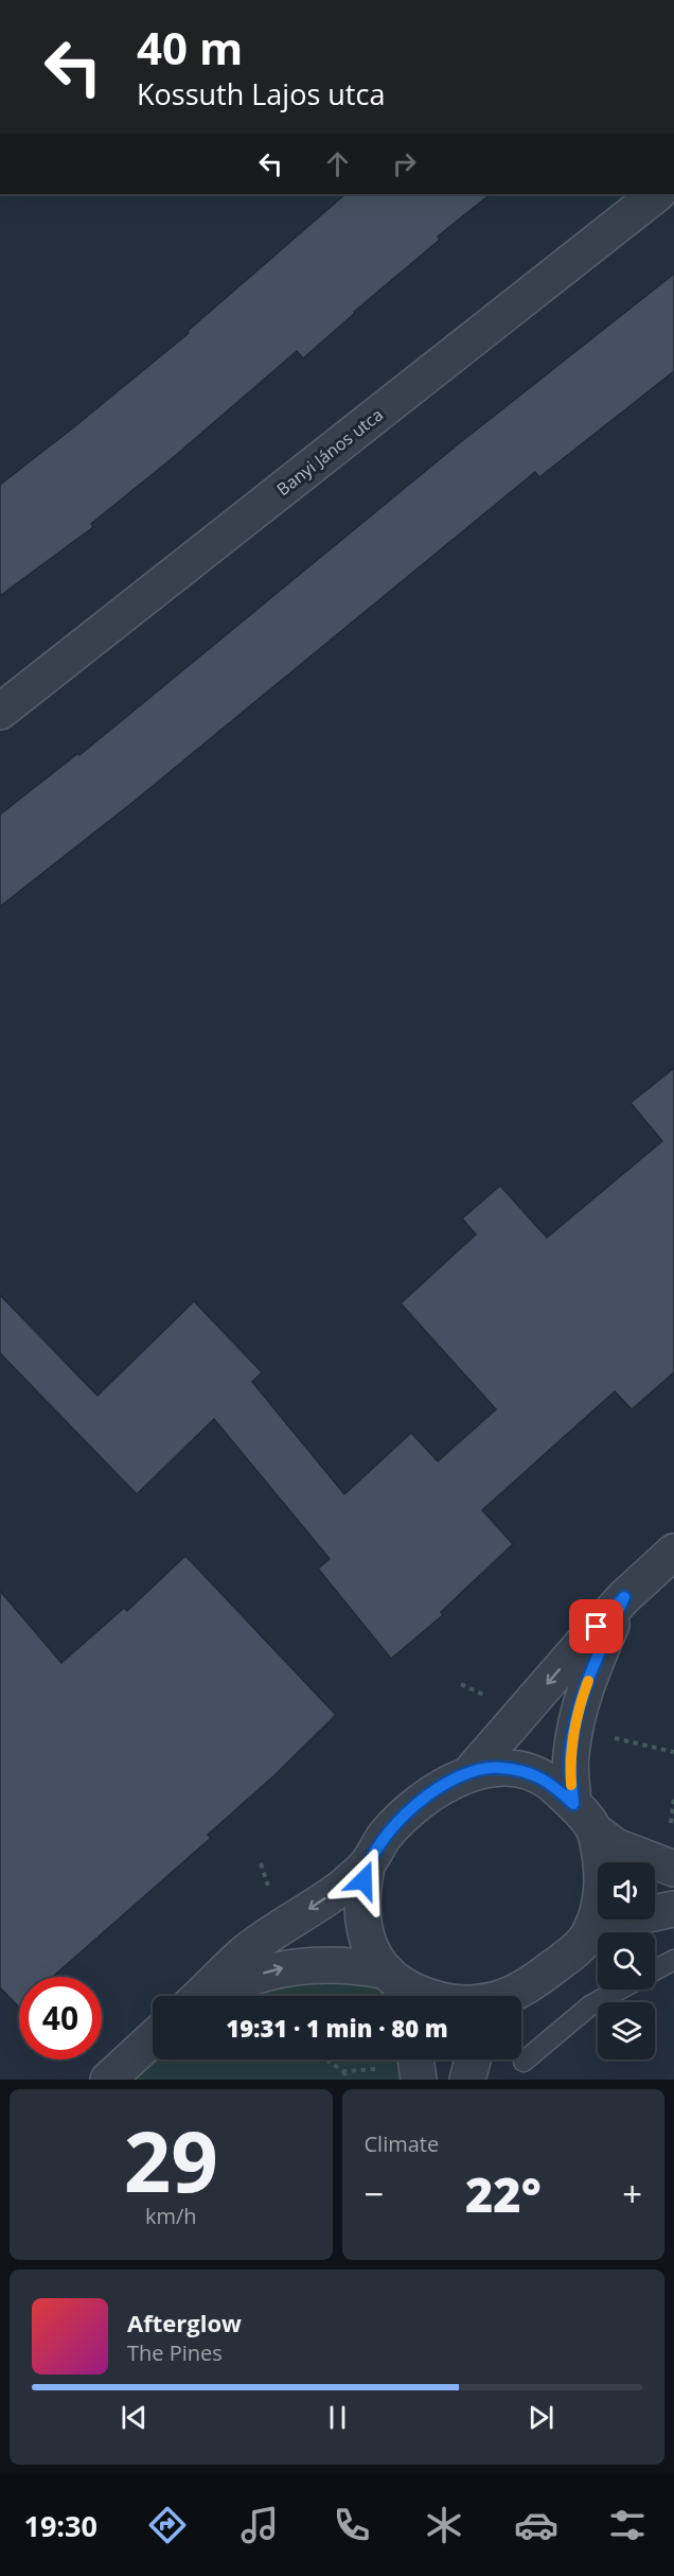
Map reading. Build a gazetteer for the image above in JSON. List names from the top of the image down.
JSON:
{
  "streets": {
    "street": ["Banyi János utca"]
  },
  "page": {
    "turn": ["40 m", "Kossuth Lajos utca"],
    "limit": "40",
    "trip": "19:31 · 1 min · 80 m",
    "tile": [
      ["29", "km/h"],
      "Climate"
    ],
    "heat": ["−", "22°", "+"],
    "song": ["Afterglow", "The Pines"],
    "tabs": "19:30"
  }
}
